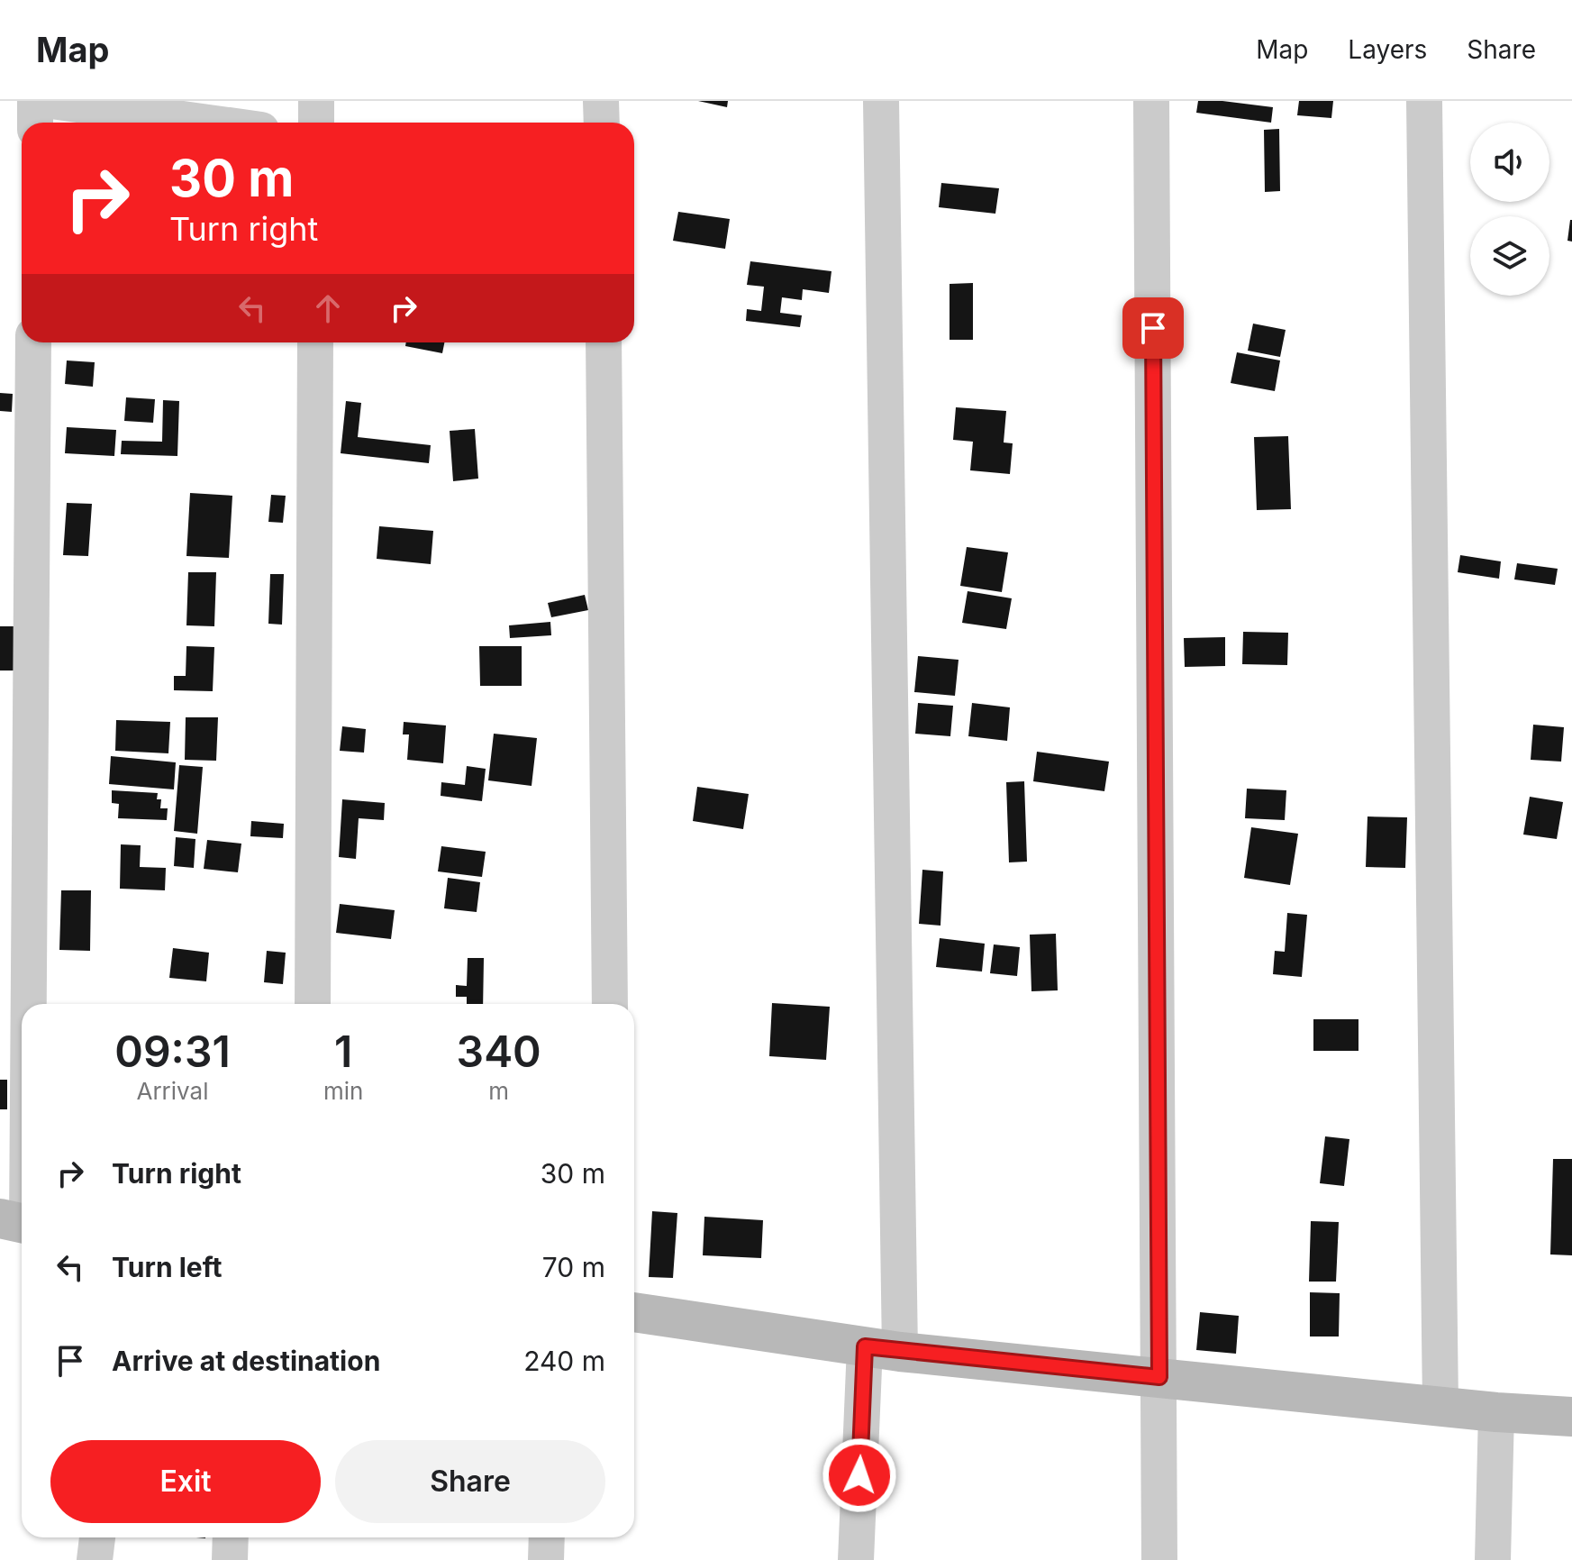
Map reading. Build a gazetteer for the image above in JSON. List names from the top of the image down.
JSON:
{
  "page": {
    "header": "Map",
    "nav": ["Map", "Layers", "Share"],
    "turn": ["30 m", "Turn right"],
    "eta": [
      "09:31",
      "Arrival",
      "1",
      "min",
      "340",
      "m"
    ],
    "list": [
      {
        "name": "Turn right",
        "value": "30 m"
      },
      {
        "name": "Turn left",
        "value": "70 m"
      },
      {
        "name": "Arrive at destination",
        "value": "240 m"
      }
    ],
    "buttons": ["Exit", "Share"]
  }
}
